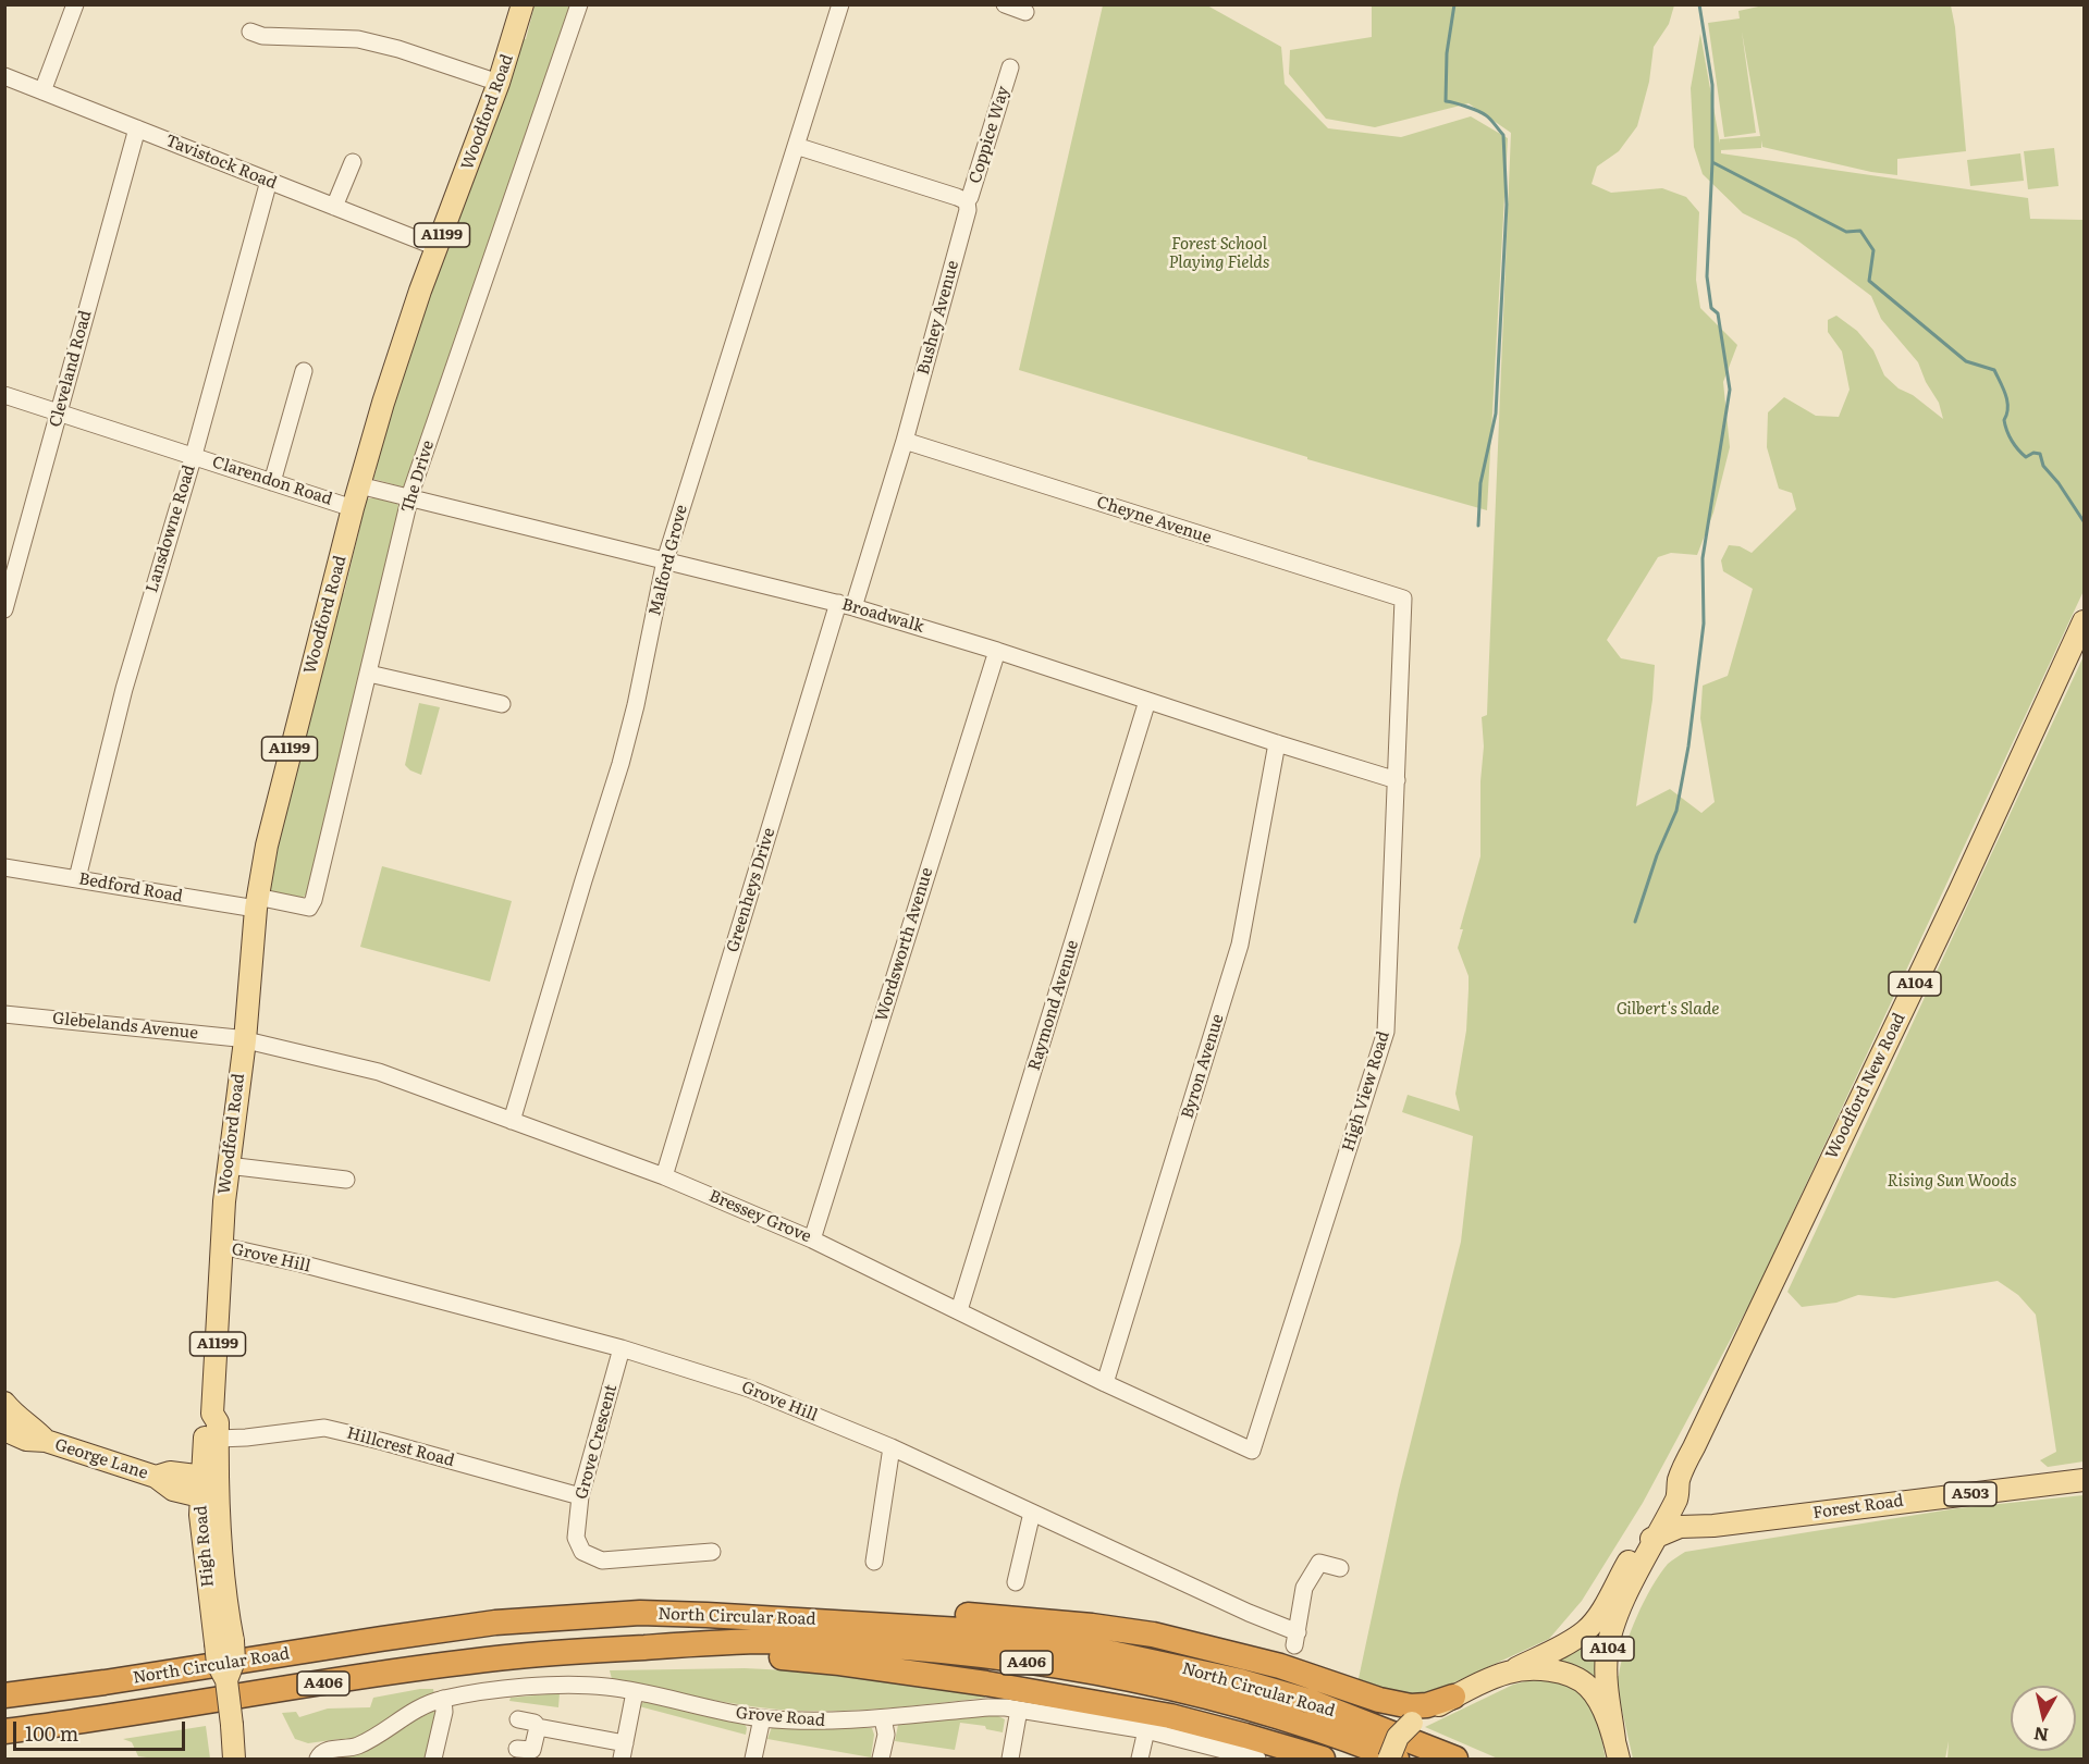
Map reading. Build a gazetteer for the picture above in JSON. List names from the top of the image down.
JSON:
{
  "streets": {
    "highway": ["North Circular Road", "A406"],
    "main road": [
      "Woodford Road",
      "A1199",
      "A104",
      "Woodford New Road",
      "George Lane",
      "A503",
      "Forest Road",
      "High Road"
    ],
    "street": [
      "Coppice Way",
      "Tavistock Road",
      "Bushey Avenue",
      "Cleveland Road",
      "The Drive",
      "Clarendon Road",
      "Cheyne Avenue",
      "Lansdowne Road",
      "Malford Grove",
      "Broadwalk",
      "Bedford Road",
      "Greenheys Drive",
      "Wordsworth Avenue",
      "Raymond Avenue",
      "Glebelands Avenue",
      "Byron Avenue",
      "High View Road",
      "Bressey Grove",
      "Grove Hill",
      "Grove Crescent",
      "Hillcrest Road",
      "Grove Road"
    ]
  },
  "crossings": [
    ["Woodford Road", "Tavistock Road"],
    ["Woodford Road", "The Drive"],
    ["Woodford Road", "Clarendon Road"],
    ["Woodford Road", "Broadwalk"],
    ["Woodford Road", "Bedford Road"],
    ["Woodford Road", "Glebelands Avenue"],
    ["Woodford Road", "Bressey Grove"],
    ["Woodford Road", "Grove Hill"],
    ["Woodford Road", "High Road"],
    ["Coppice Way", "Bushey Avenue"],
    ["Tavistock Road", "Cleveland Road"],
    ["Tavistock Road", "Lansdowne Road"],
    ["Bushey Avenue", "Cheyne Avenue"],
    ["Bushey Avenue", "Broadwalk"],
    ["Bushey Avenue", "Greenheys Drive"],
    ["Cleveland Road", "Clarendon Road"],
    ["The Drive", "Broadwalk"],
    ["The Drive", "Bedford Road"],
    ["Clarendon Road", "Lansdowne Road"],
    ["Cheyne Avenue", "High View Road"],
    ["Lansdowne Road", "Bedford Road"],
    ["Malford Grove", "Broadwalk"],
    ["Malford Grove", "Bressey Grove"],
    ["Broadwalk", "Greenheys Drive"],
    ["Broadwalk", "Wordsworth Avenue"],
    ["Broadwalk", "Raymond Avenue"],
    ["Broadwalk", "Byron Avenue"],
    ["Broadwalk", "High View Road"],
    ["Greenheys Drive", "Bressey Grove"],
    ["Wordsworth Avenue", "Bressey Grove"],
    ["Raymond Avenue", "Bressey Grove"],
    ["Glebelands Avenue", "Bressey Grove"],
    ["Byron Avenue", "Bressey Grove"],
    ["Woodford New Road", "A503"],
    ["Woodford New Road", "Forest Road"],
    ["Woodford New Road", "A406"],
    ["High View Road", "Bressey Grove"],
    ["Grove Hill", "Grove Crescent"],
    ["Grove Hill", "High Road"],
    ["Grove Crescent", "Hillcrest Road"],
    ["Hillcrest Road", "High Road"],
    ["George Lane", "High Road"],
    ["A503", "Forest Road"],
    ["North Circular Road", "A406"]
  ],
  "parks": ["Forest School Playing Fields", "Gilbert's Slade", "Rising Sun Woods"],
  "scale_bar": "100 m",
  "north": "bottom"
}
